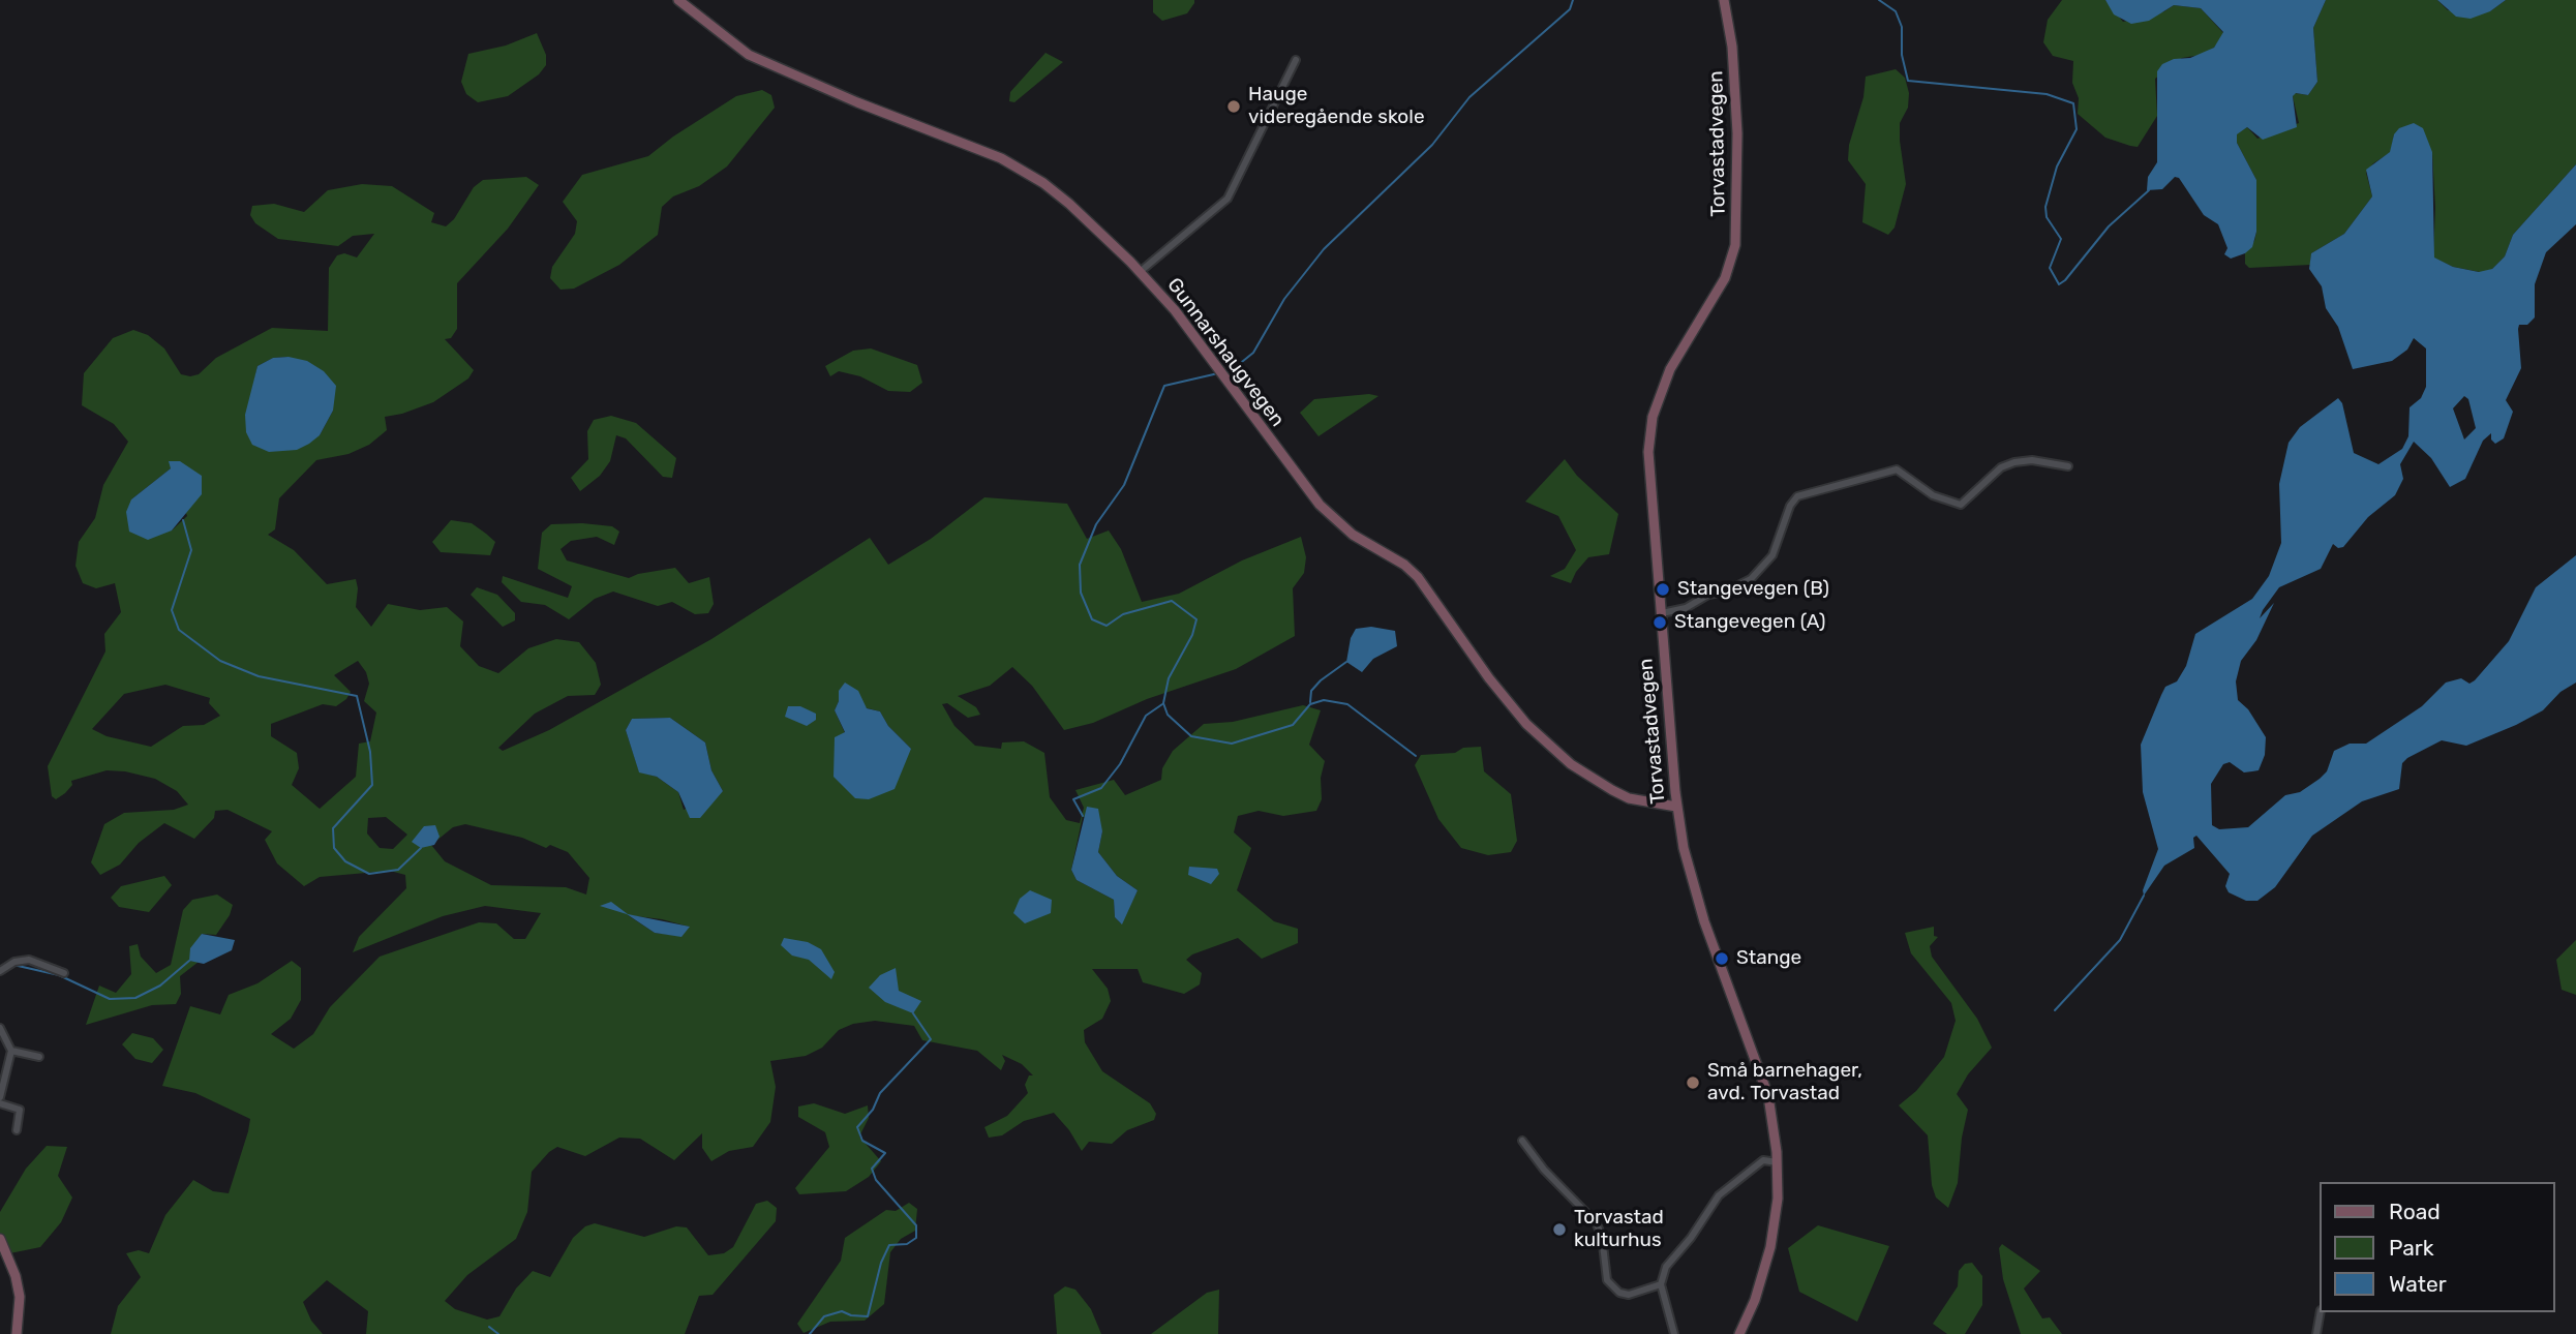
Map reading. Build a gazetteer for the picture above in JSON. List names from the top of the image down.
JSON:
{
  "streets": {
    "main road": ["Torvastadvegen", "Gunnarshaugvegen"]
  },
  "crossings": [
    ["Torvastadvegen", "Gunnarshaugvegen"]
  ],
  "places": [
    "Hauge videregående skole",
    "Stangevegen (B)",
    "Stangevegen (A)",
    "Stange",
    "Små barnehager, avd. Torvastad",
    "Torvastad kulturhus"
  ],
  "legend": ["Road", "Park", "Water"]
}
